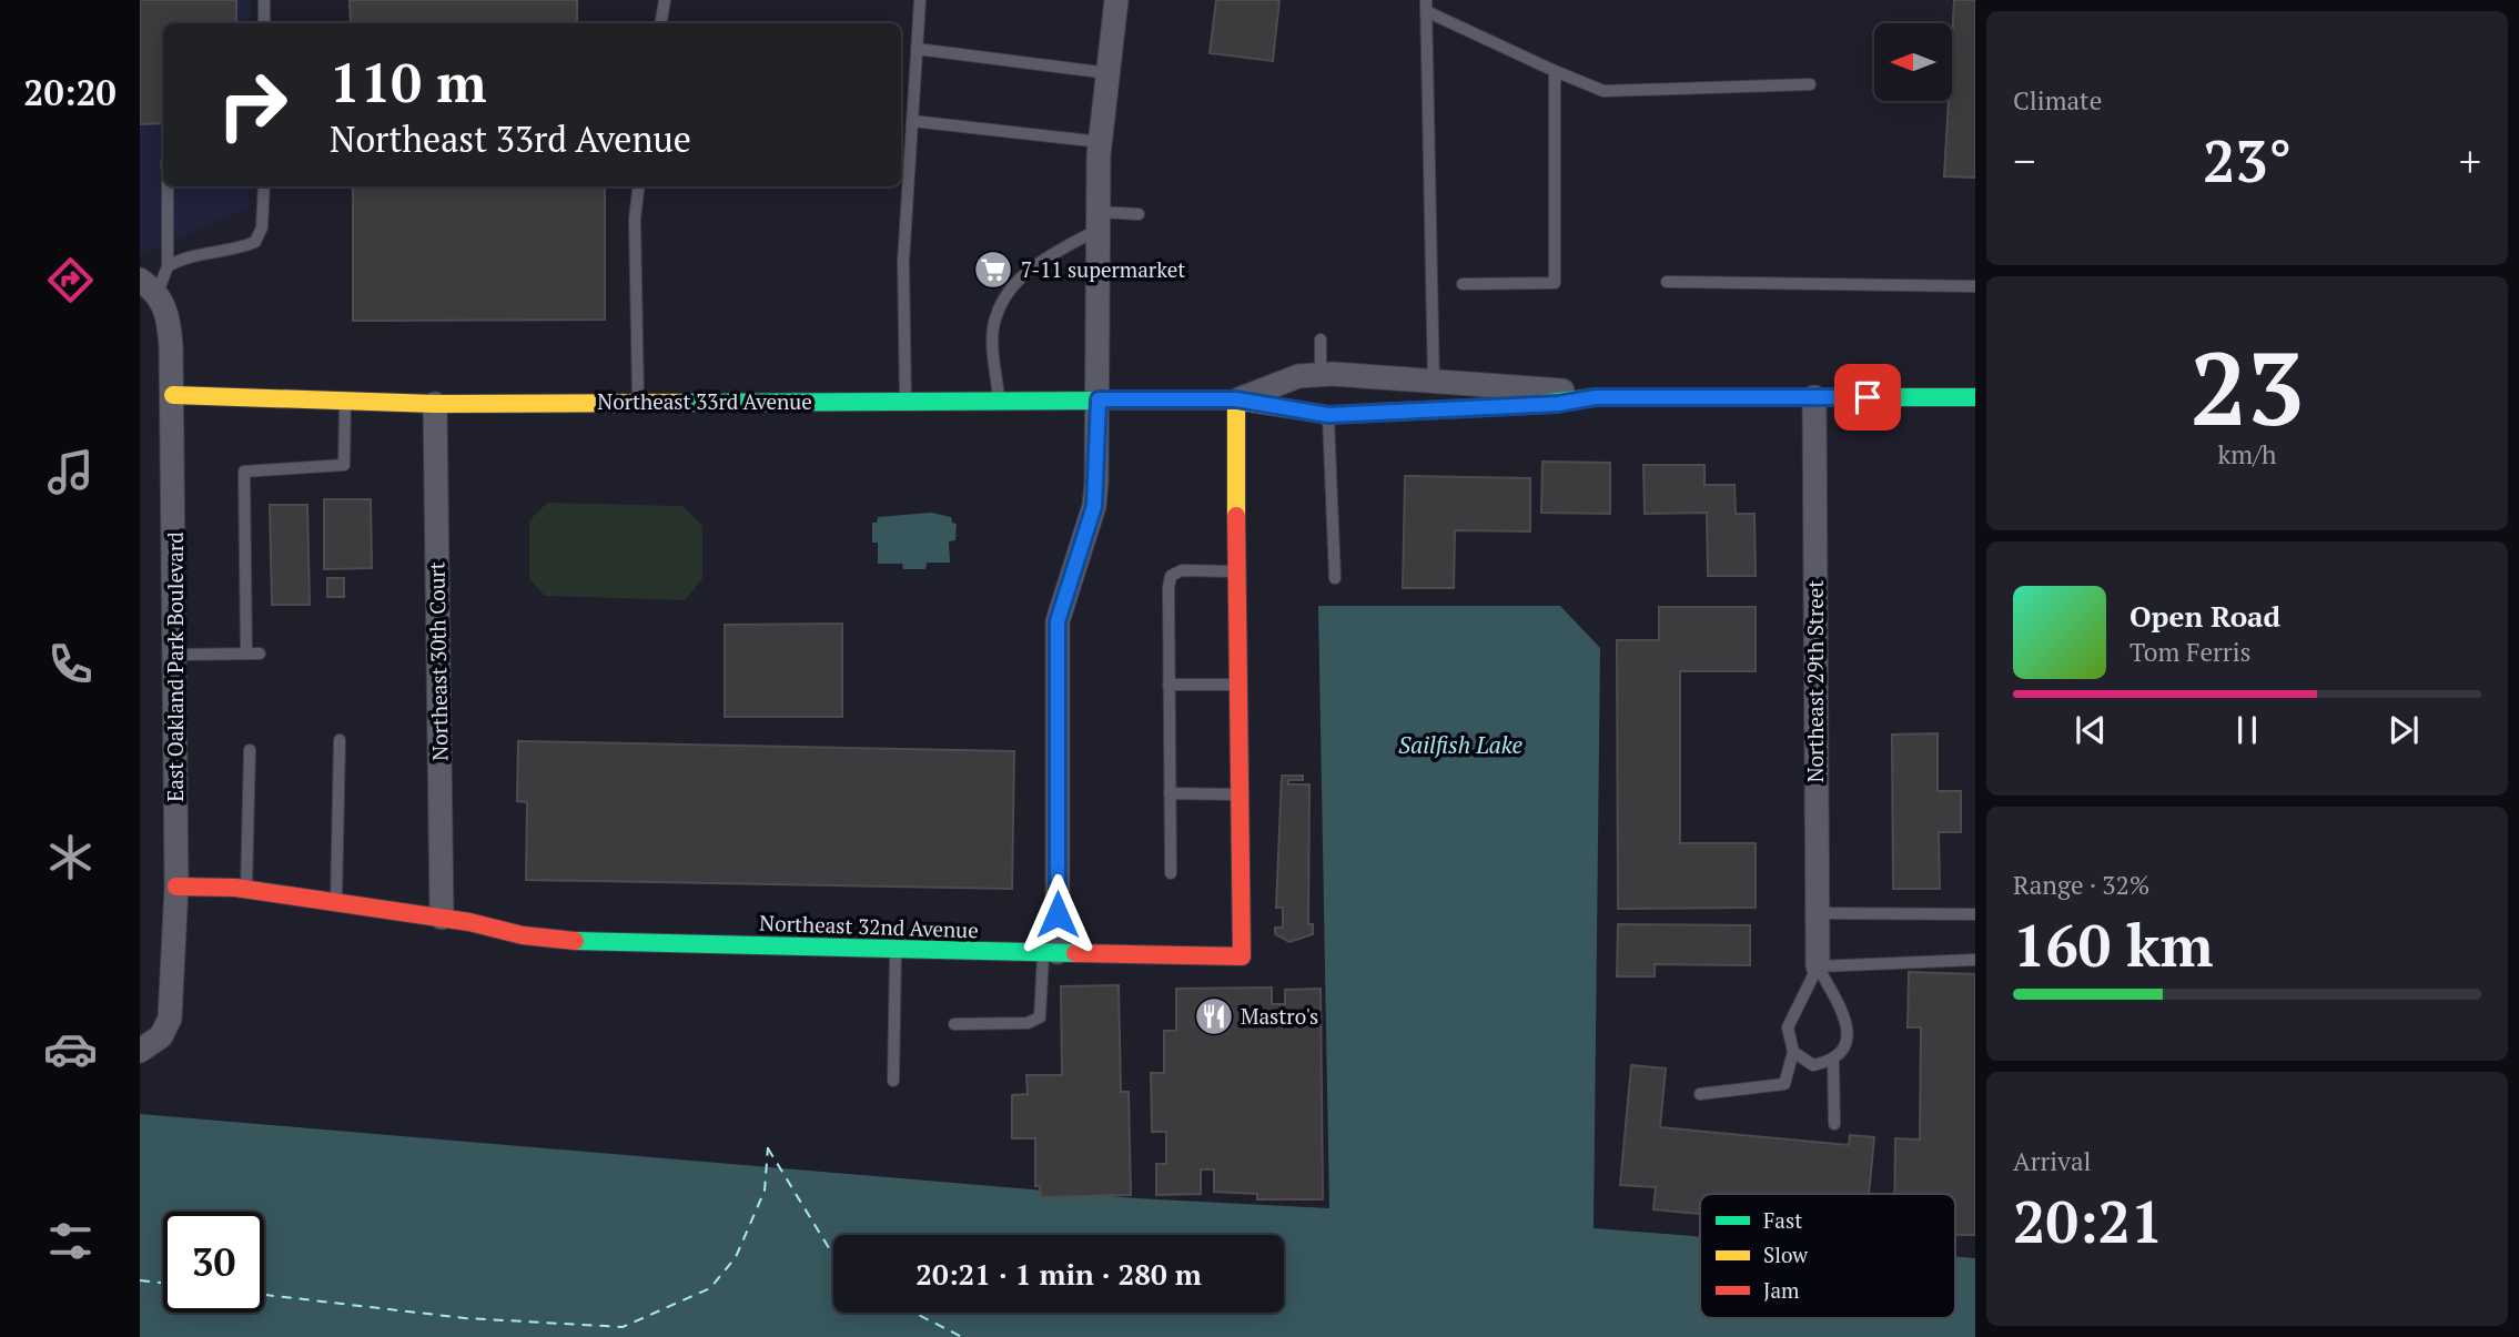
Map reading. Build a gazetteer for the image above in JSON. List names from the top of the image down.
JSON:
{
  "streets": {
    "street": [
      "Northeast 33rd Avenue",
      "Northeast 30th Court",
      "East Oakland Park Boulevard",
      "Northeast 29th Street",
      "Northeast 32nd Avenue"
    ]
  },
  "crossings": [
    ["Northeast 33rd Avenue", "Northeast 30th Court"],
    ["Northeast 33rd Avenue", "East Oakland Park Boulevard"],
    ["Northeast 33rd Avenue", "Northeast 29th Street"],
    ["Northeast 33rd Avenue", "Northeast 32nd Avenue"],
    ["Northeast 30th Court", "Northeast 32nd Avenue"],
    ["East Oakland Park Boulevard", "Northeast 32nd Avenue"]
  ],
  "water": ["Sailfish Lake"],
  "places": {
    "supermarket": ["7-11 supermarket"],
    "restaurant": ["Mastro's"]
  },
  "legend": ["Fast", "Slow", "Jam"],
  "north": "left",
  "page": {
    "tabs": "20:20",
    "tile": [
      "Climate",
      ["23", "km/h"],
      ["Range · 32%", "160 km"],
      ["Arrival", "20:21"]
    ],
    "turn": ["110 m", "Northeast 33rd Avenue"],
    "heat": ["−", "23°", "+"],
    "song": ["Open Road", "Tom Ferris"],
    "limit": "30",
    "trip": "20:21 · 1 min · 280 m"
  }
}
